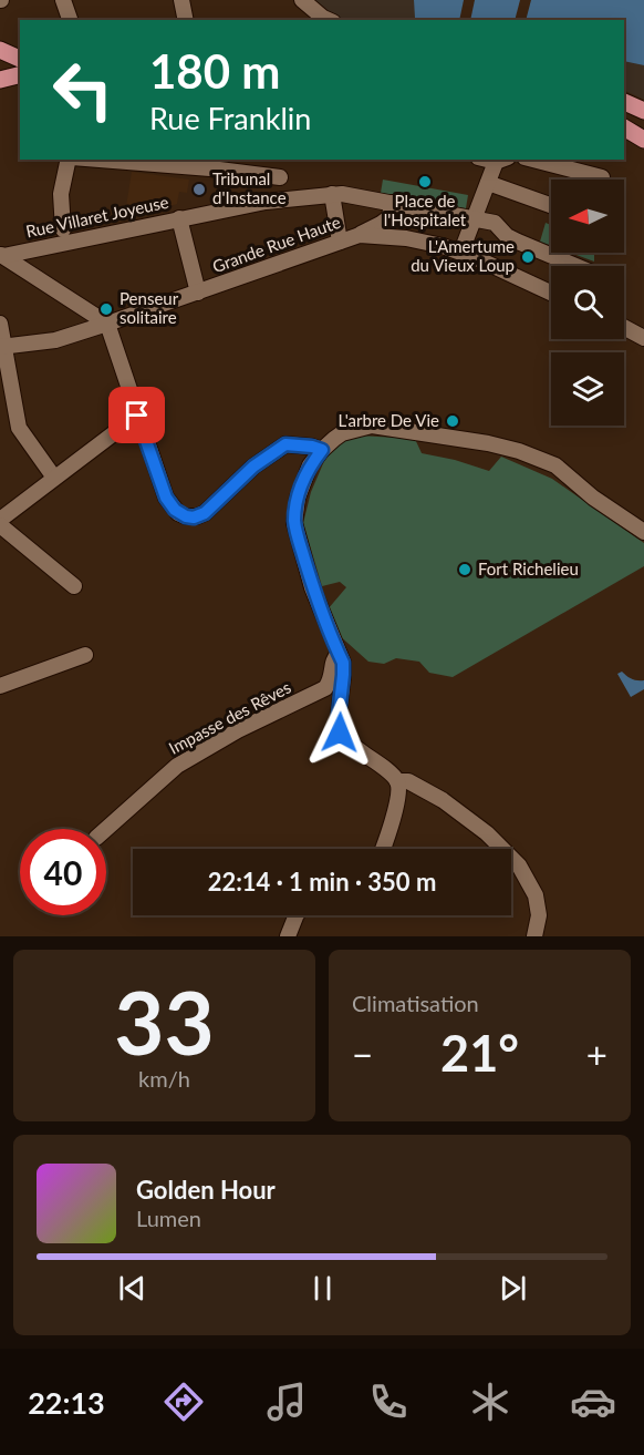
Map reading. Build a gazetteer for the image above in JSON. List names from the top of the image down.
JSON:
{
  "streets": {
    "street": ["Rue Villaret Joyeuse", "Grande Rue Haute", "Impasse des Rêves"]
  },
  "places": [
    "Place de l'Hospitalet",
    "Tribunal d'Instance",
    "L'Amertume du Vieux Loup",
    "Penseur solitaire",
    "L'arbre De Vie",
    "Fort Richelieu"
  ],
  "north": "left",
  "page": {
    "turn": ["180 m", "Rue Franklin"],
    "limit": "40",
    "trip": "22:14 · 1 min · 350 m",
    "tile": [
      ["33", "km/h"],
      "Climatisation"
    ],
    "heat": ["−", "21°", "+"],
    "song": ["Golden Hour", "Lumen"],
    "tabs": "22:13"
  }
}
